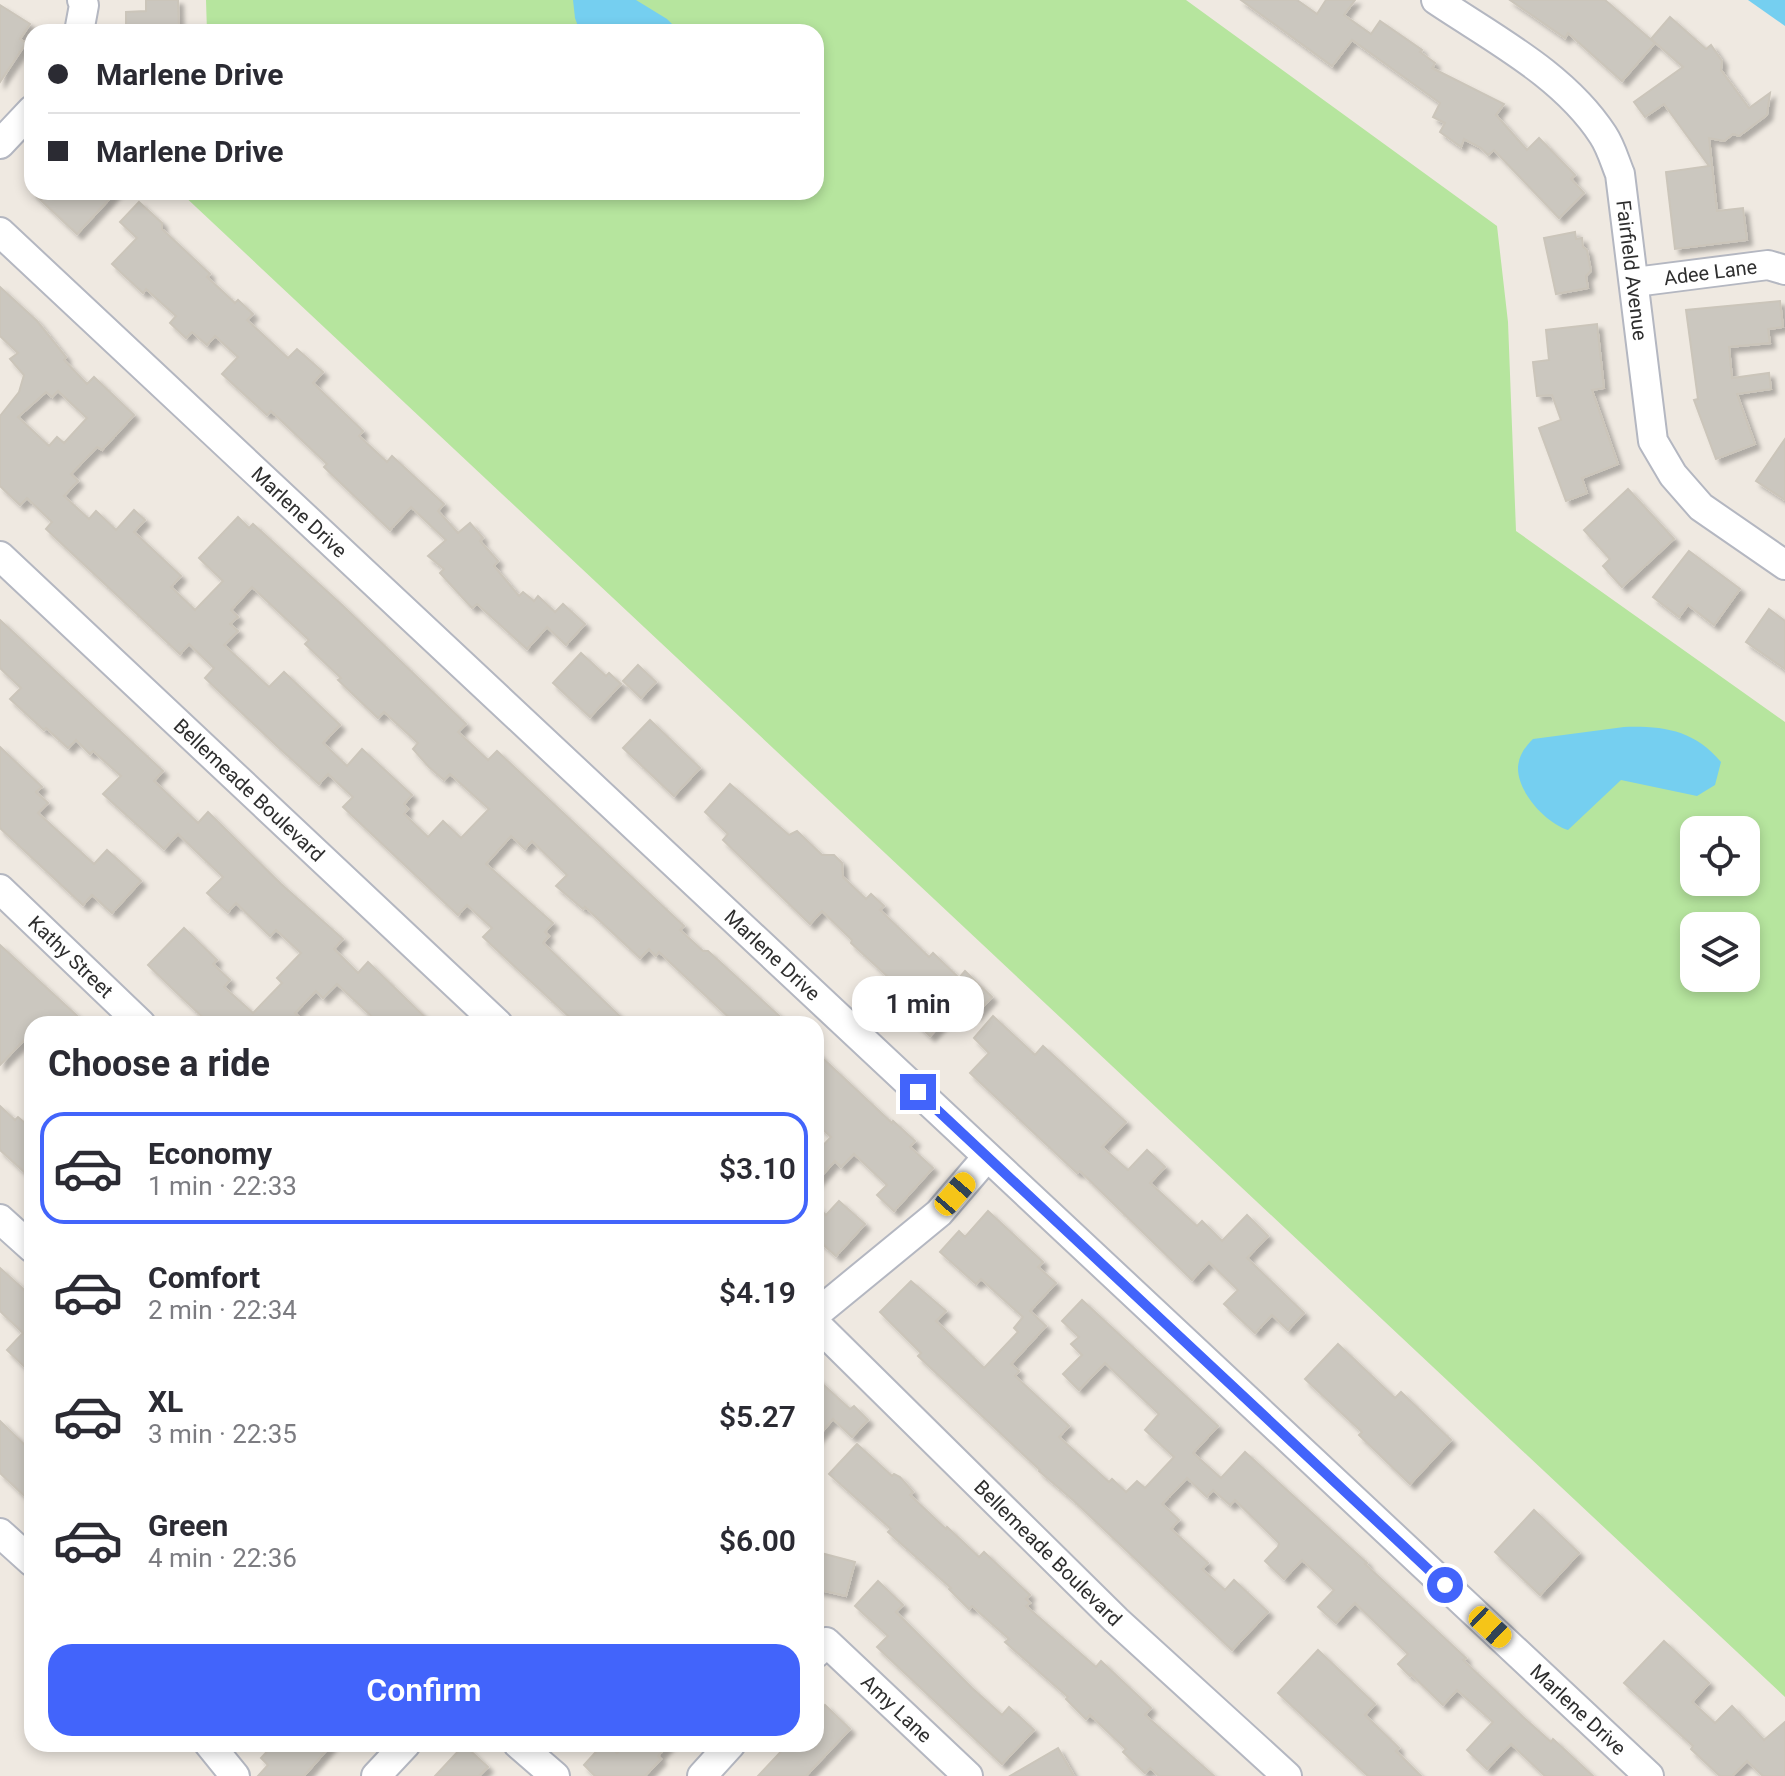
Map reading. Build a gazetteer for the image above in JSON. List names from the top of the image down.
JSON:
{
  "streets": {
    "street": [
      "Fairfield Avenue",
      "Adee Lane",
      "Marlene Drive",
      "Bellemeade Boulevard",
      "Kathy Street",
      "Amy Lane"
    ]
  },
  "crossings": [
    ["Fairfield Avenue", "Adee Lane"]
  ],
  "page": {
    "banner": ["Marlene Drive", "Marlene Drive"],
    "bubble": "1 min",
    "heading": "Choose a ride",
    "list": [
      {
        "name": "Economy",
        "note": "1 min · 22:33",
        "value": "$3.10"
      },
      {
        "name": "Comfort",
        "note": "2 min · 22:34",
        "value": "$4.19"
      },
      {
        "name": "XL",
        "note": "3 min · 22:35",
        "value": "$5.27"
      },
      {
        "name": "Green",
        "note": "4 min · 22:36",
        "value": "$6.00"
      }
    ],
    "buttons": "Confirm"
  }
}
